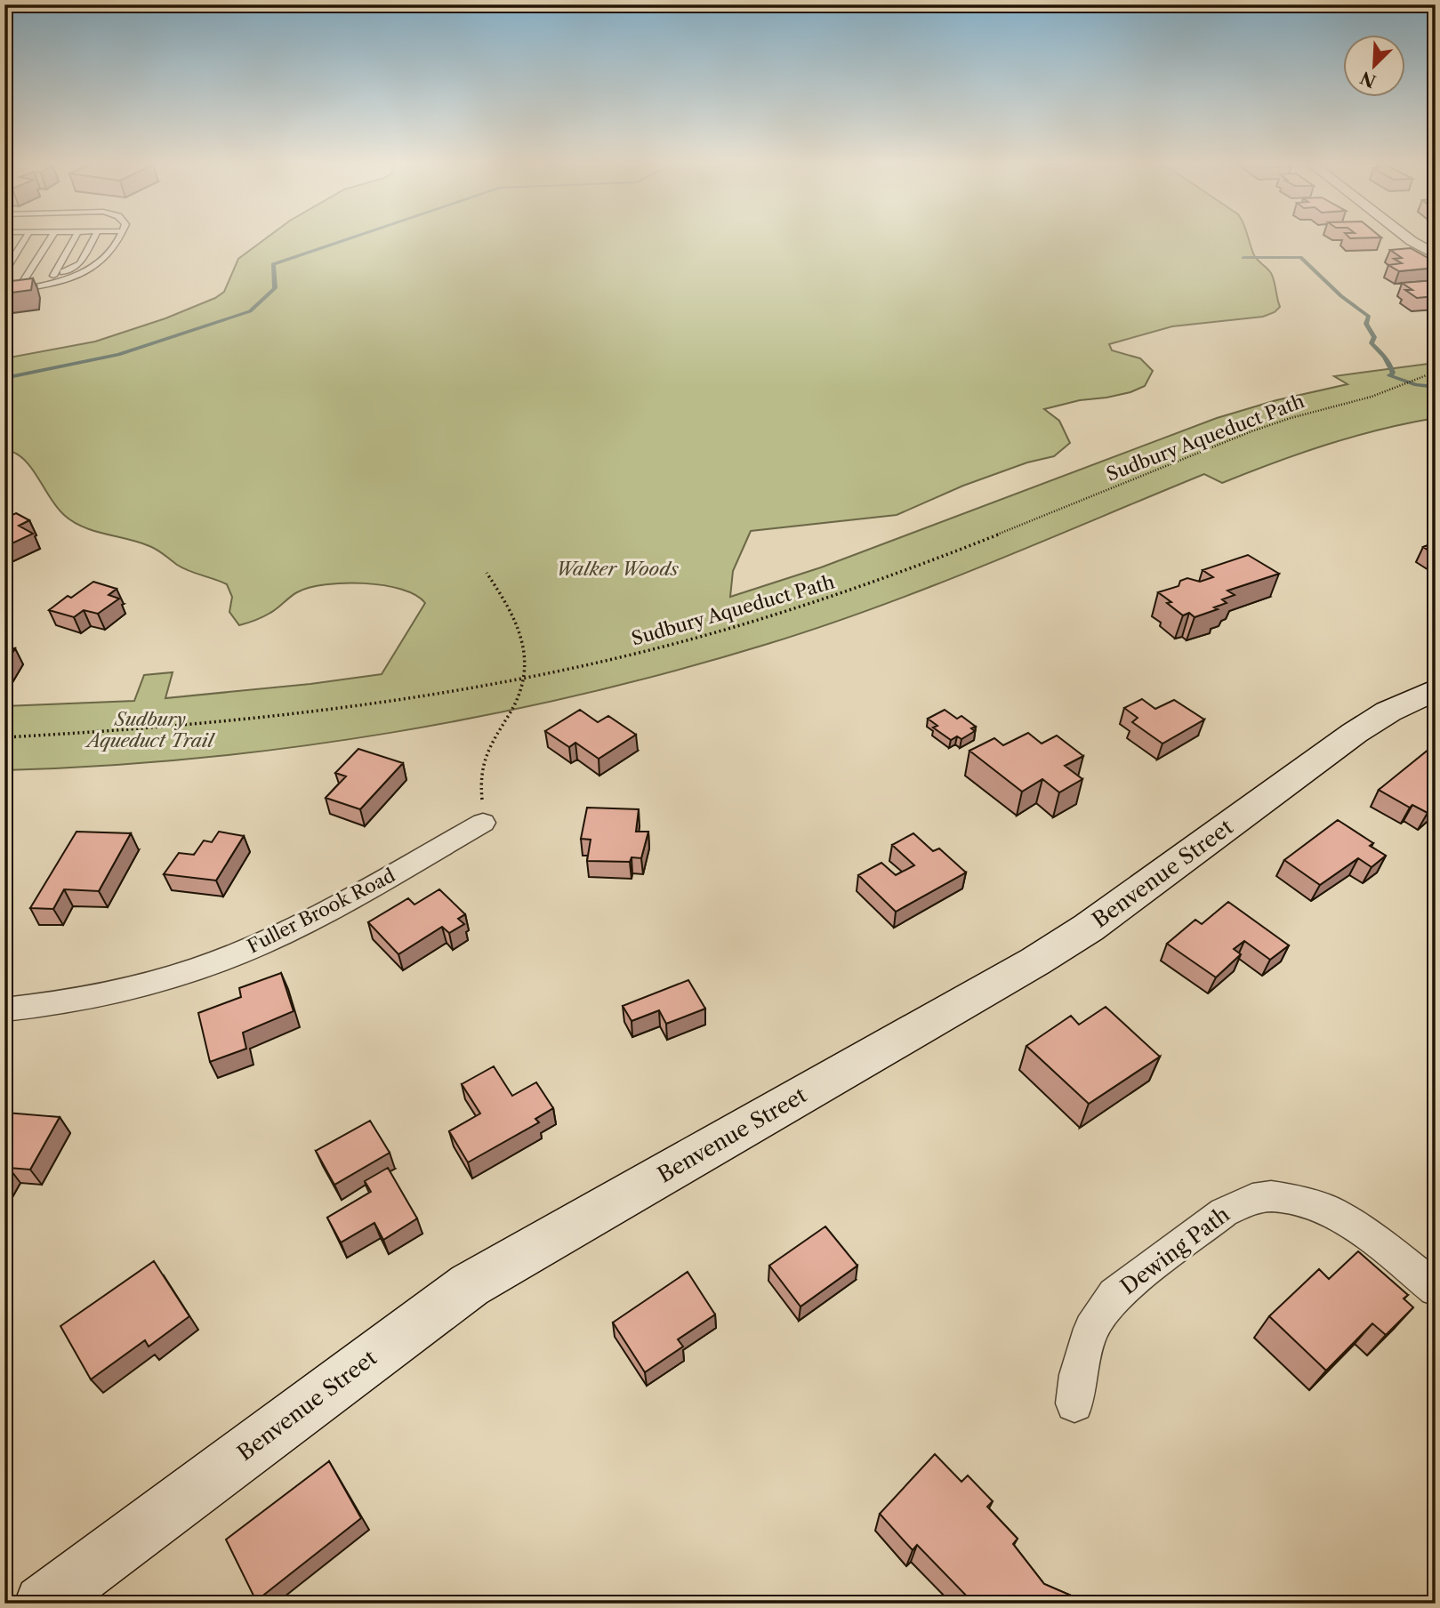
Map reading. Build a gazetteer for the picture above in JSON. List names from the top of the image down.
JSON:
{
  "streets": {
    "street": ["Benvenue Street", "Fuller Brook Road", "Dewing Path"],
    "path": ["Sudbury Aqueduct Path"]
  },
  "parks": ["Walker Woods", "Sudbury Aqueduct Trail"],
  "north": "bottom left"
}
